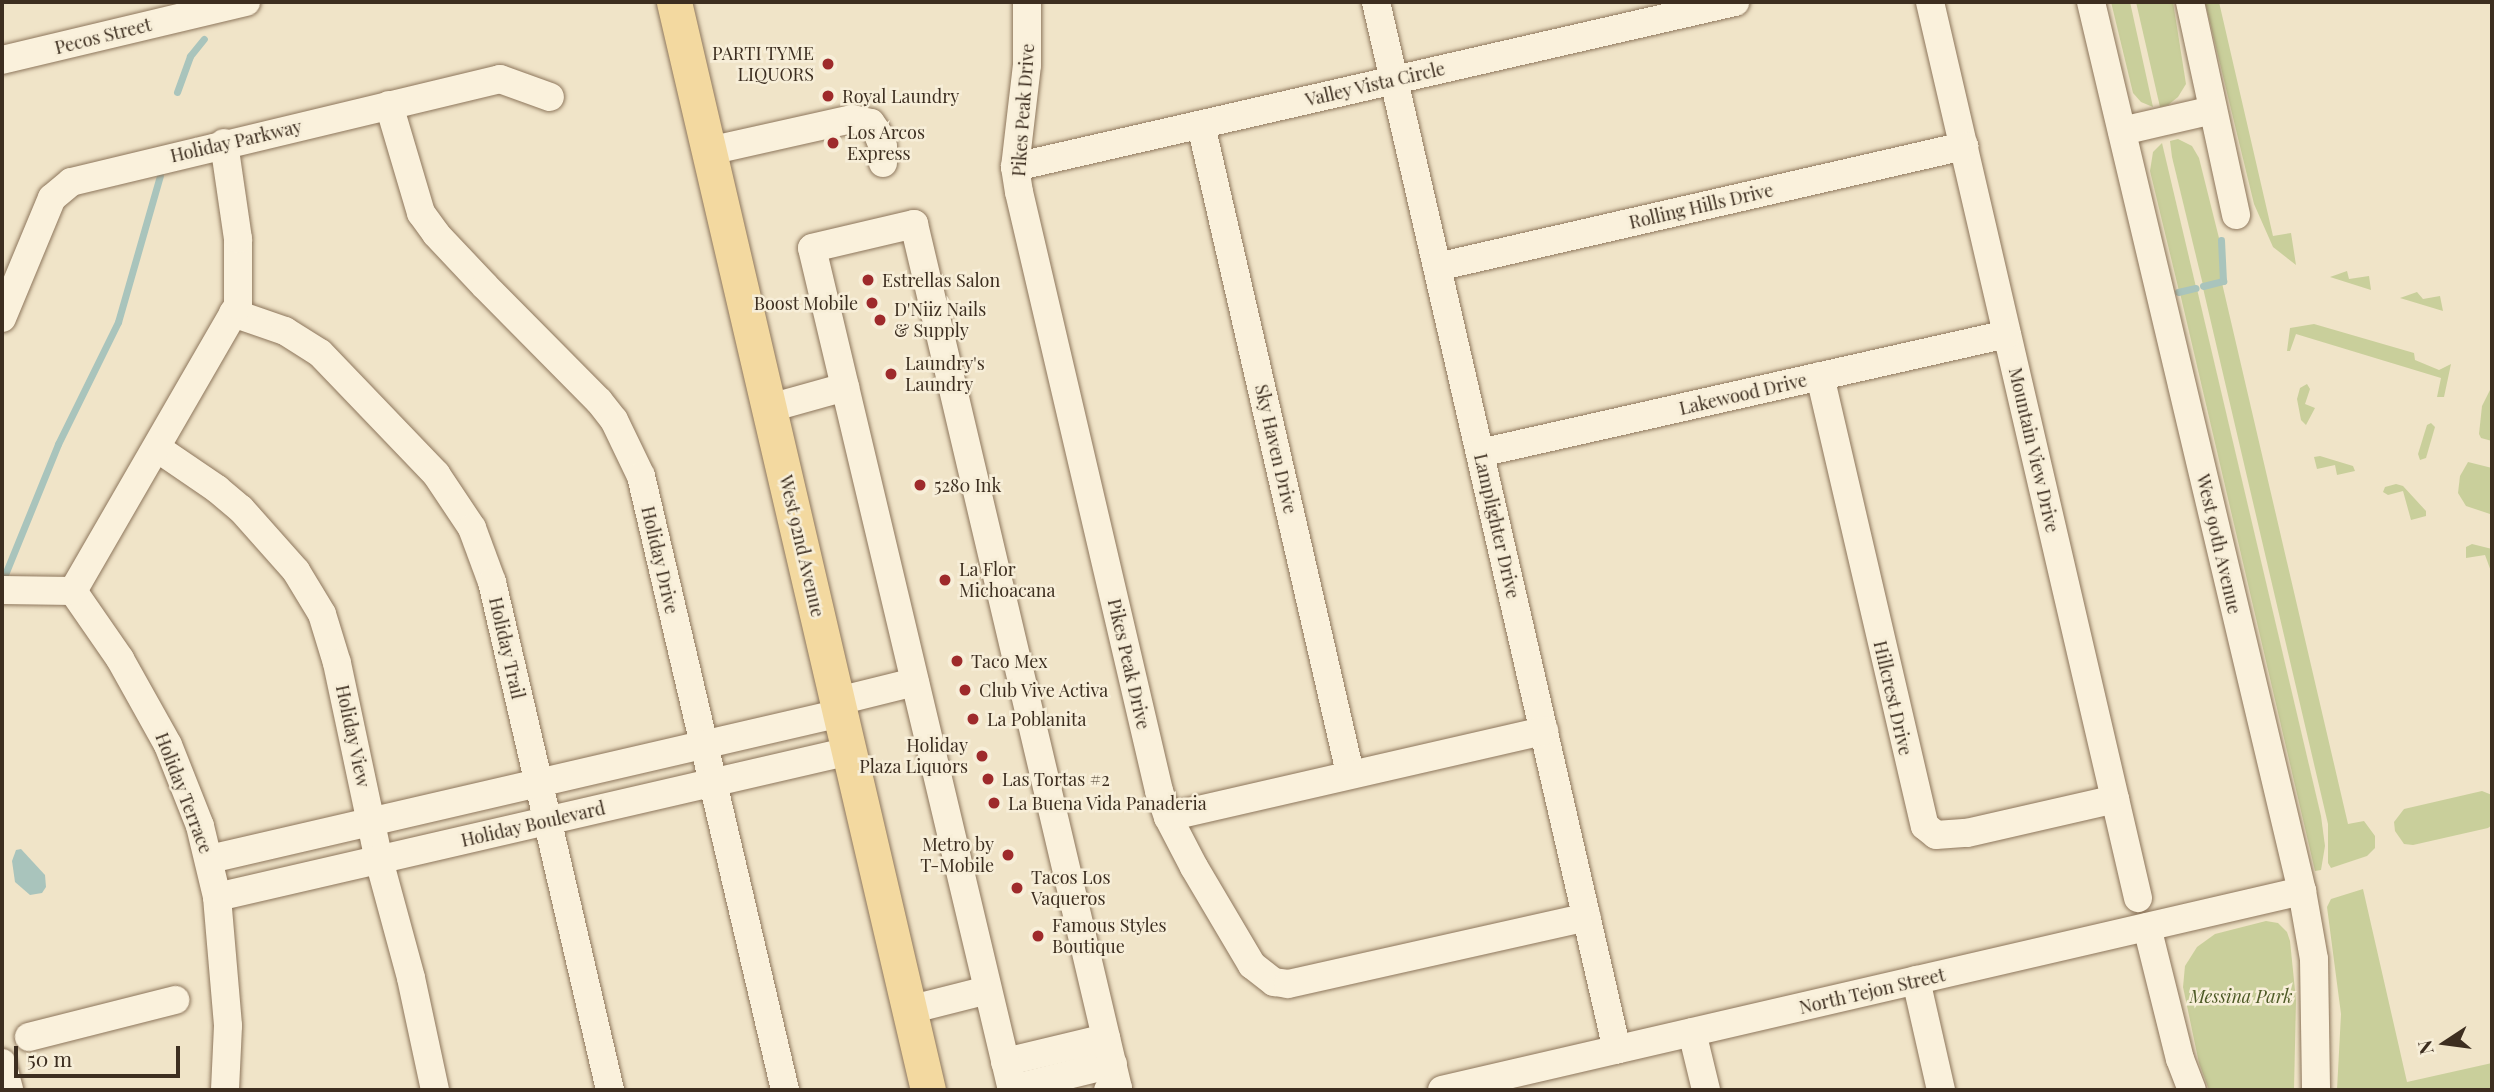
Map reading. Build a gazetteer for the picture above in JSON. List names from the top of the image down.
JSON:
{
  "streets": {
    "main road": ["West 92nd Avenue"],
    "street": [
      "Pecos Street",
      "Valley Vista Circle",
      "Pikes Peak Drive",
      "Holiday Parkway",
      "Rolling Hills Drive",
      "Lakewood Drive",
      "Sky Haven Drive",
      "Mountain View Drive",
      "Lamplighter Drive",
      "West 90th Avenue",
      "Holiday Drive",
      "Holiday Trail",
      "Hillcrest Drive",
      "Holiday View",
      "Holiday Terrace",
      "Holiday Boulevard",
      "North Tejon Street"
    ]
  },
  "crossings": [
    ["Valley Vista Circle", "Pikes Peak Drive"],
    ["Valley Vista Circle", "Sky Haven Drive"],
    ["Valley Vista Circle", "Lamplighter Drive"],
    ["Pikes Peak Drive", "Lamplighter Drive"],
    ["Holiday Parkway", "Holiday Drive"],
    ["Rolling Hills Drive", "Mountain View Drive"],
    ["Rolling Hills Drive", "Lamplighter Drive"],
    ["Lakewood Drive", "Mountain View Drive"],
    ["Lakewood Drive", "Lamplighter Drive"],
    ["Lakewood Drive", "Hillcrest Drive"],
    ["Mountain View Drive", "Hillcrest Drive"],
    ["Lamplighter Drive", "North Tejon Street"],
    ["West 90th Avenue", "North Tejon Street"],
    ["West 92nd Avenue", "Holiday Boulevard"],
    ["Holiday Drive", "Holiday Boulevard"],
    ["Holiday Trail", "Holiday Boulevard"],
    ["Holiday View", "Holiday Boulevard"],
    ["Holiday Terrace", "Holiday Boulevard"]
  ],
  "parks": ["Messina Park"],
  "places": [
    "PARTI TYME LIQUORS",
    "Royal Laundry",
    "Los Arcos Express",
    "Estrellas Salon",
    "Boost Mobile",
    "D'Niiz Nails & Supply",
    "Laundry's Laundry",
    "5280 Ink",
    "La Flor Michoacana",
    "Taco Mex",
    "Club Vive Activa",
    "La Poblanita",
    "Holiday Plaza Liquors",
    "Las Tortas #2",
    "La Buena Vida Panaderia",
    "Metro by T-Mobile",
    "Tacos Los Vaqueros",
    "Famous Styles Boutique"
  ],
  "scale_bar": "50 m",
  "north": "left"
}
